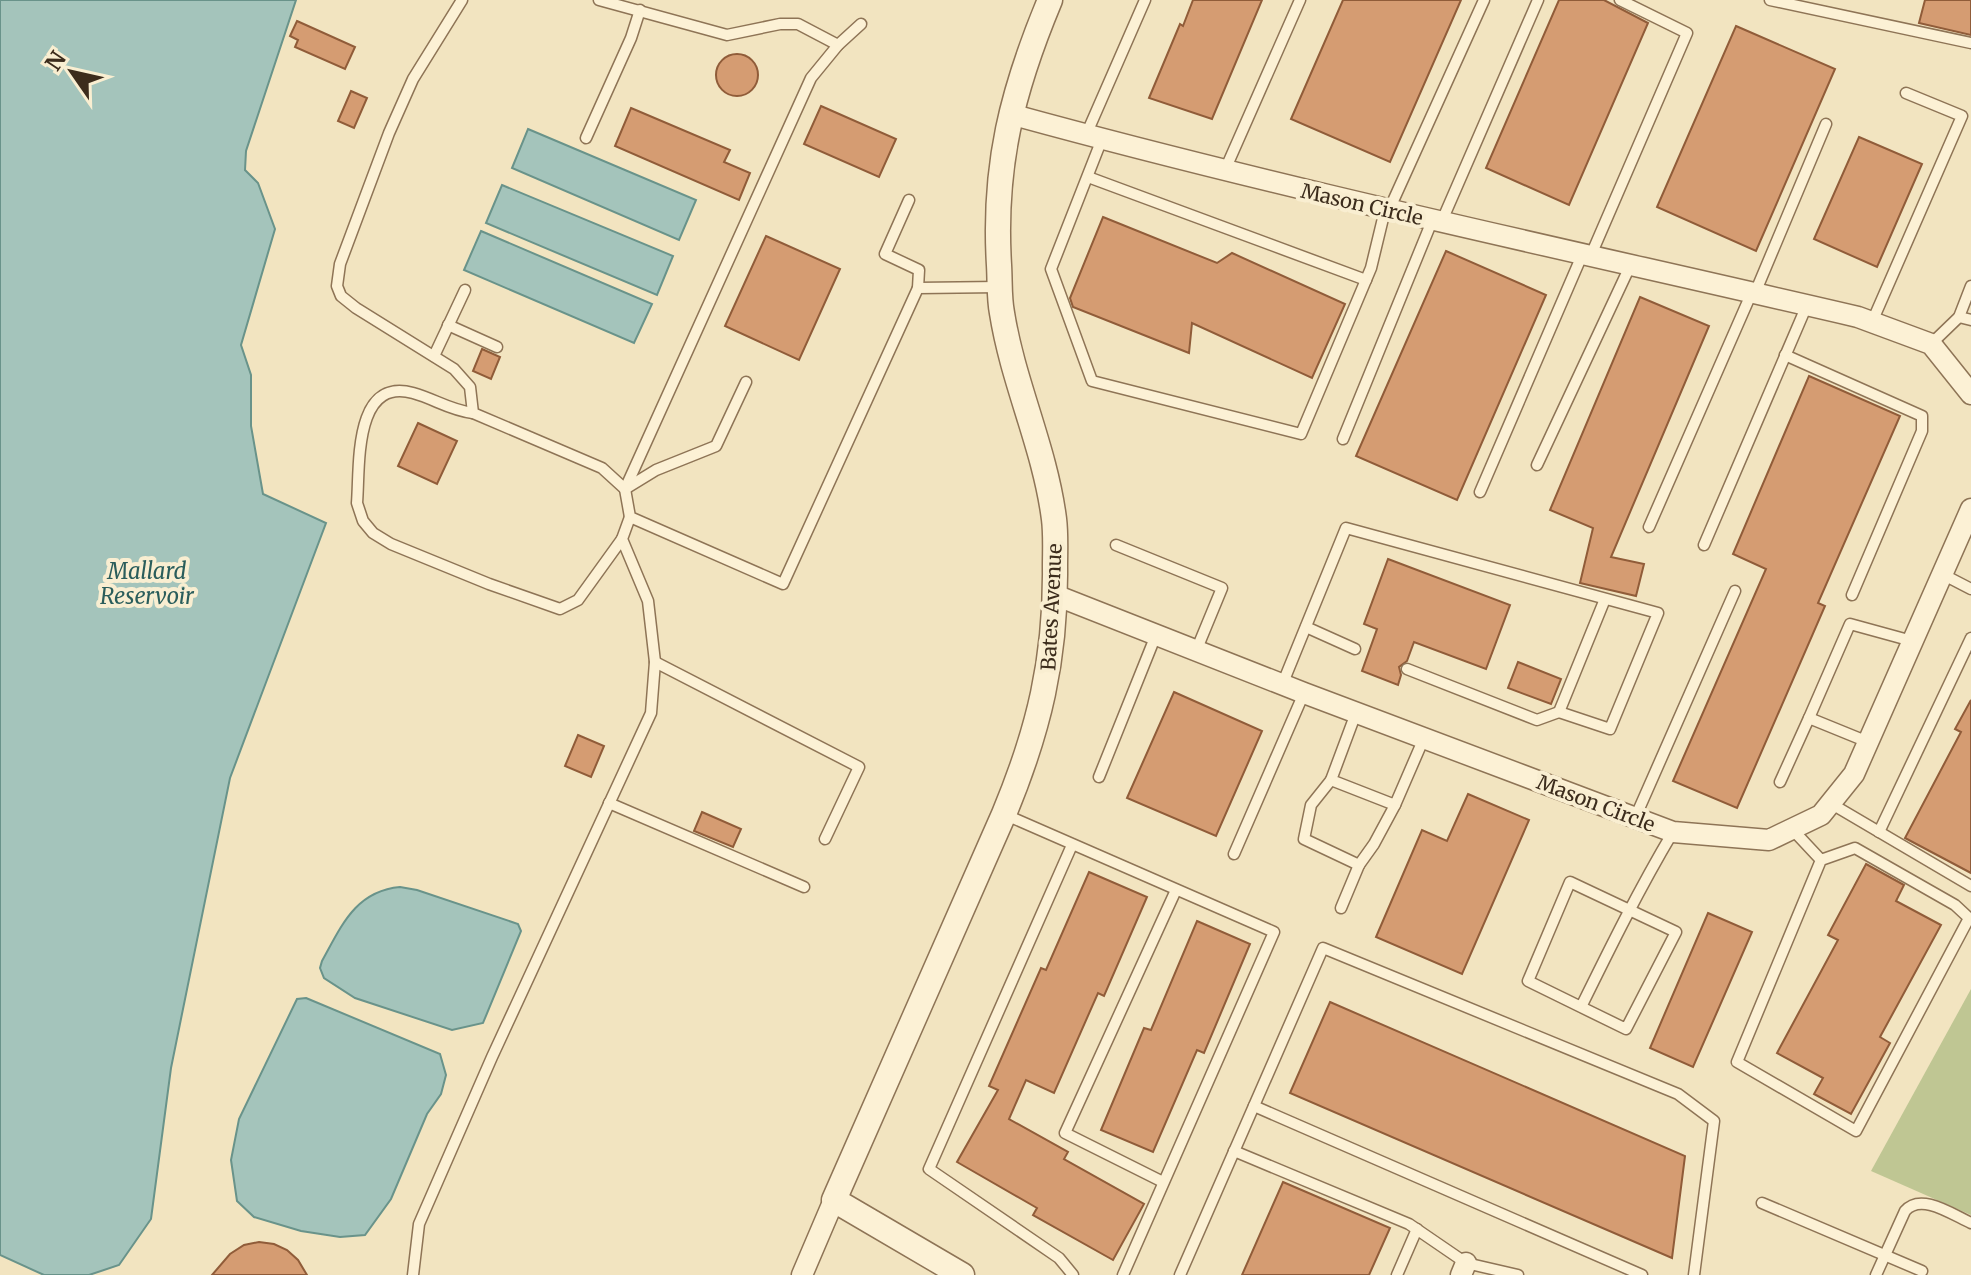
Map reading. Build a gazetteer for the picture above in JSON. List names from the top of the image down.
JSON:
{
  "streets": {
    "street": ["Mason Circle", "Bates Avenue"]
  },
  "crossings": [
    ["Mason Circle", "Bates Avenue"]
  ],
  "water": ["Mallard Reservoir"],
  "north": "top left"
}
